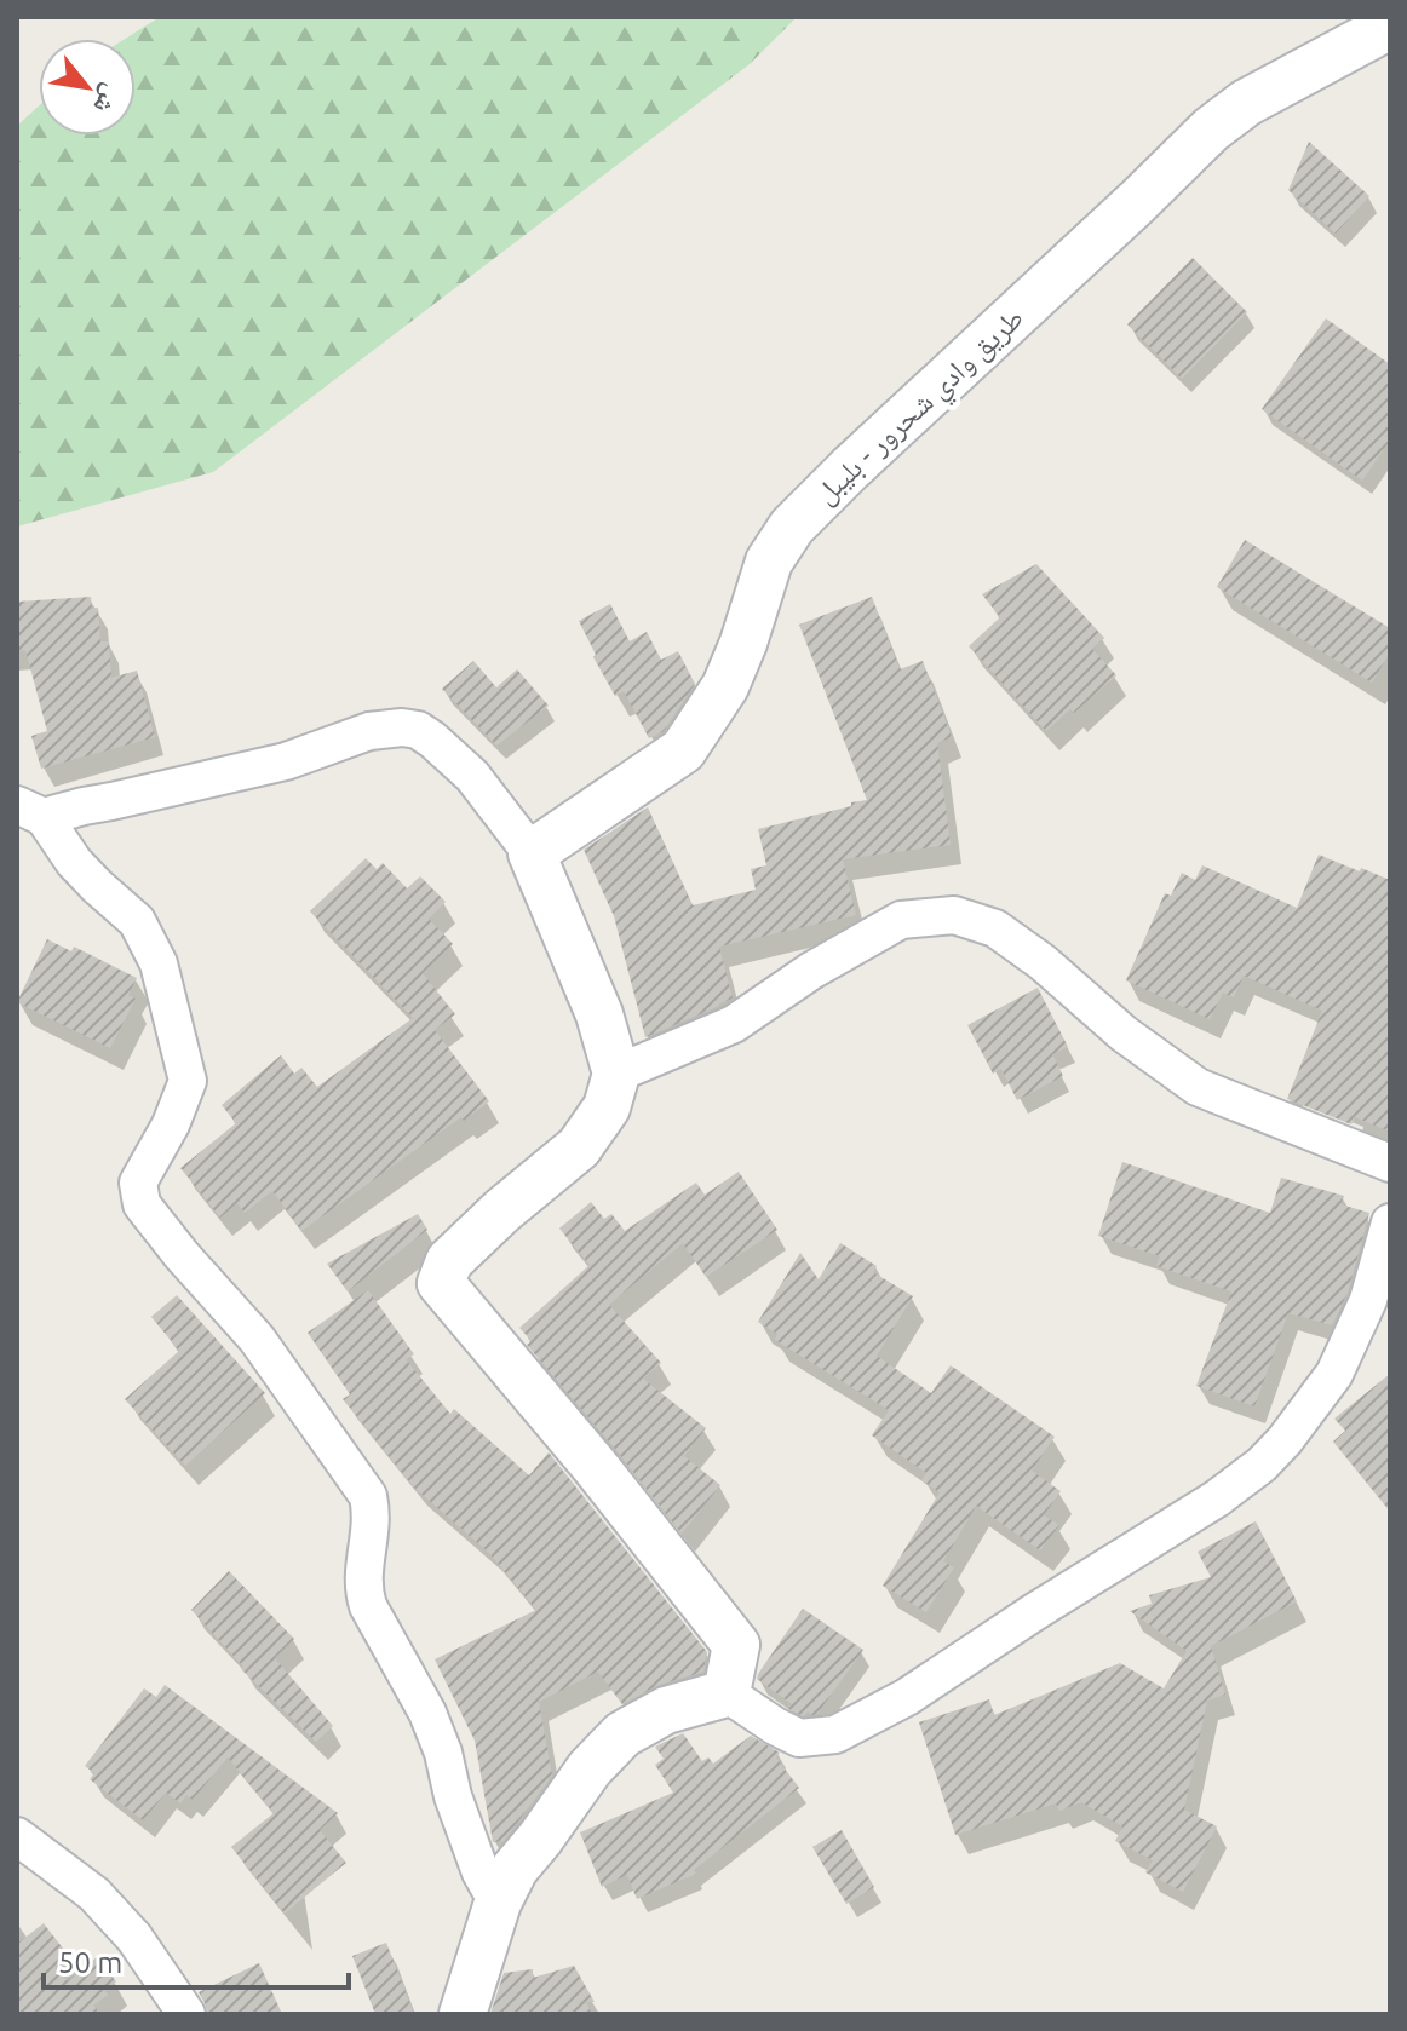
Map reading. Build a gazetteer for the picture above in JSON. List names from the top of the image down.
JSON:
{
  "streets": {
    "street": ["طريق وادي شحرور - بليبل"]
  },
  "scale_bar": "50 m",
  "north": "bottom right"
}
